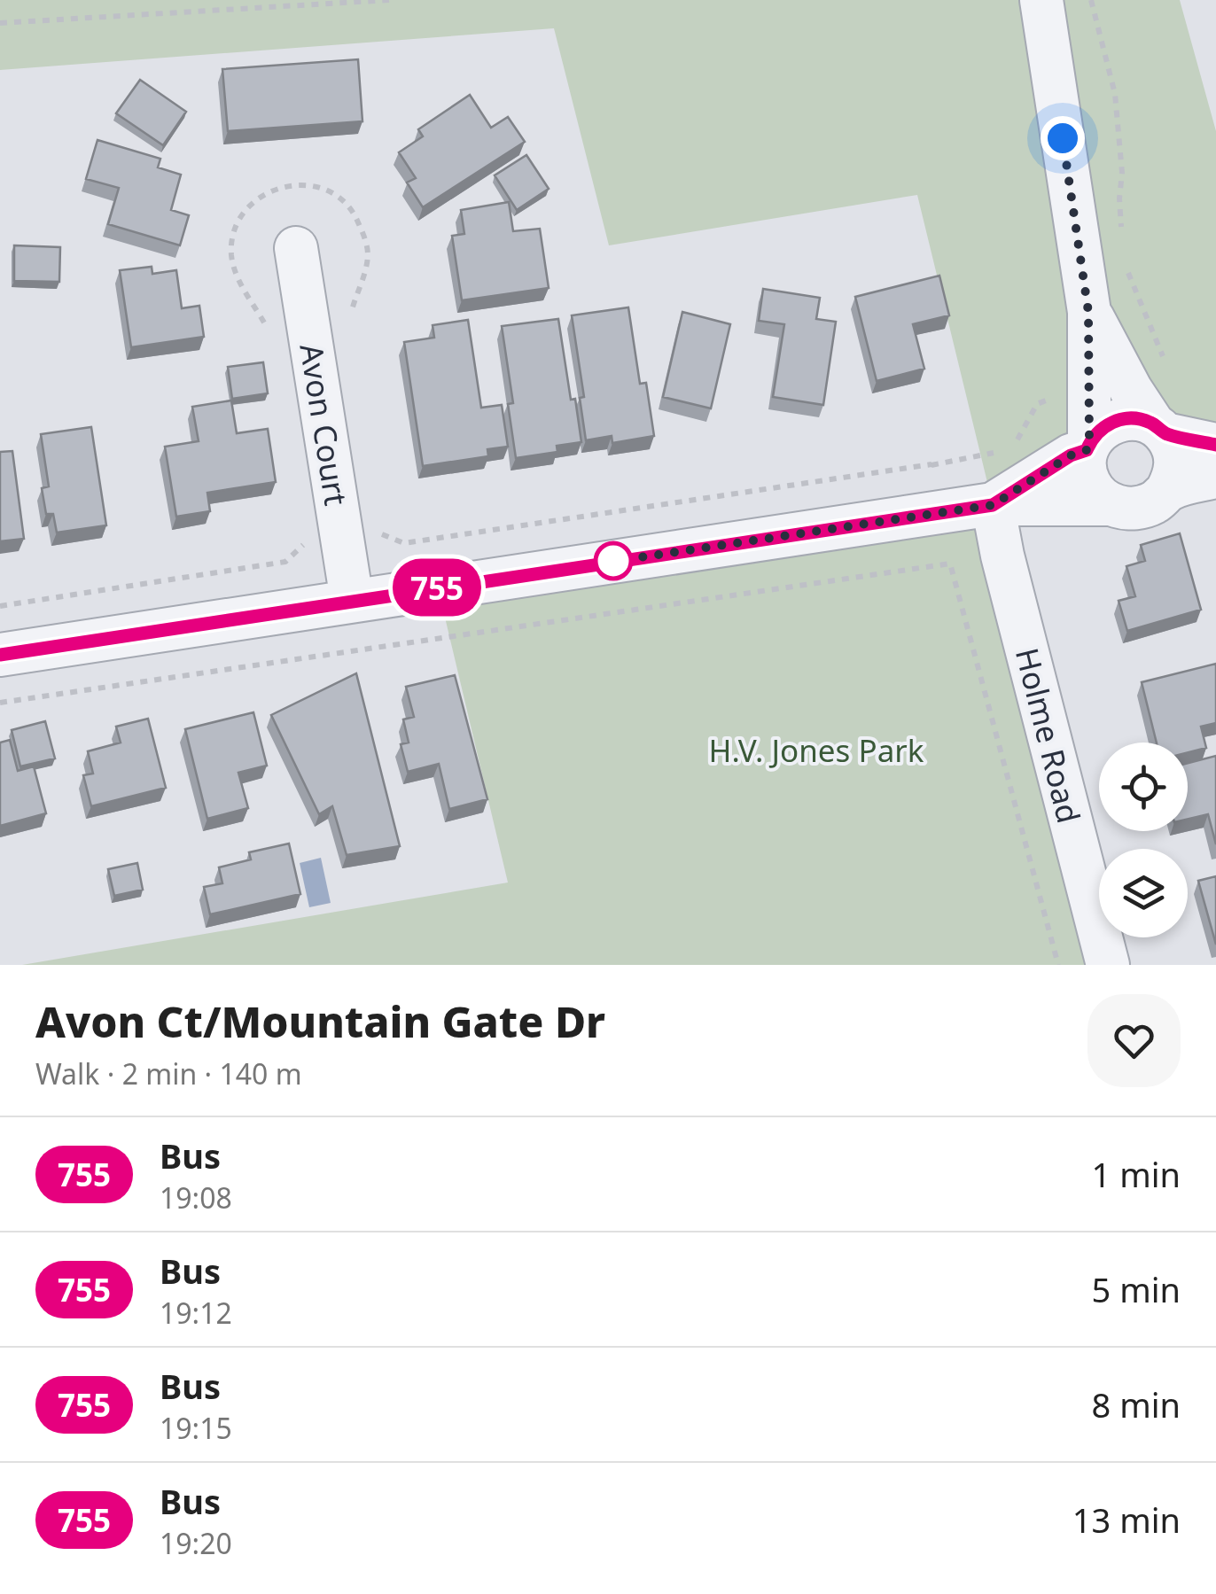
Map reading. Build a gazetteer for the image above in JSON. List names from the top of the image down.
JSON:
{
  "streets": {
    "street": ["Avon Court", "Holme Road"]
  },
  "parks": ["H.V. Jones Park"],
  "lines": ["bus line 755"],
  "page": {
    "on_map": "755",
    "heading": ["Avon Ct/Mountain Gate Dr", "Walk · 2 min · 140 m"],
    "list": [
      {
        "mark": "755",
        "name": "Bus",
        "note": "19:08",
        "value": "1 min"
      },
      {
        "mark": "755",
        "name": "Bus",
        "note": "19:12",
        "value": "5 min"
      },
      {
        "mark": "755",
        "name": "Bus",
        "note": "19:15",
        "value": "8 min"
      },
      {
        "mark": "755",
        "name": "Bus",
        "note": "19:20",
        "value": "13 min"
      }
    ]
  }
}
